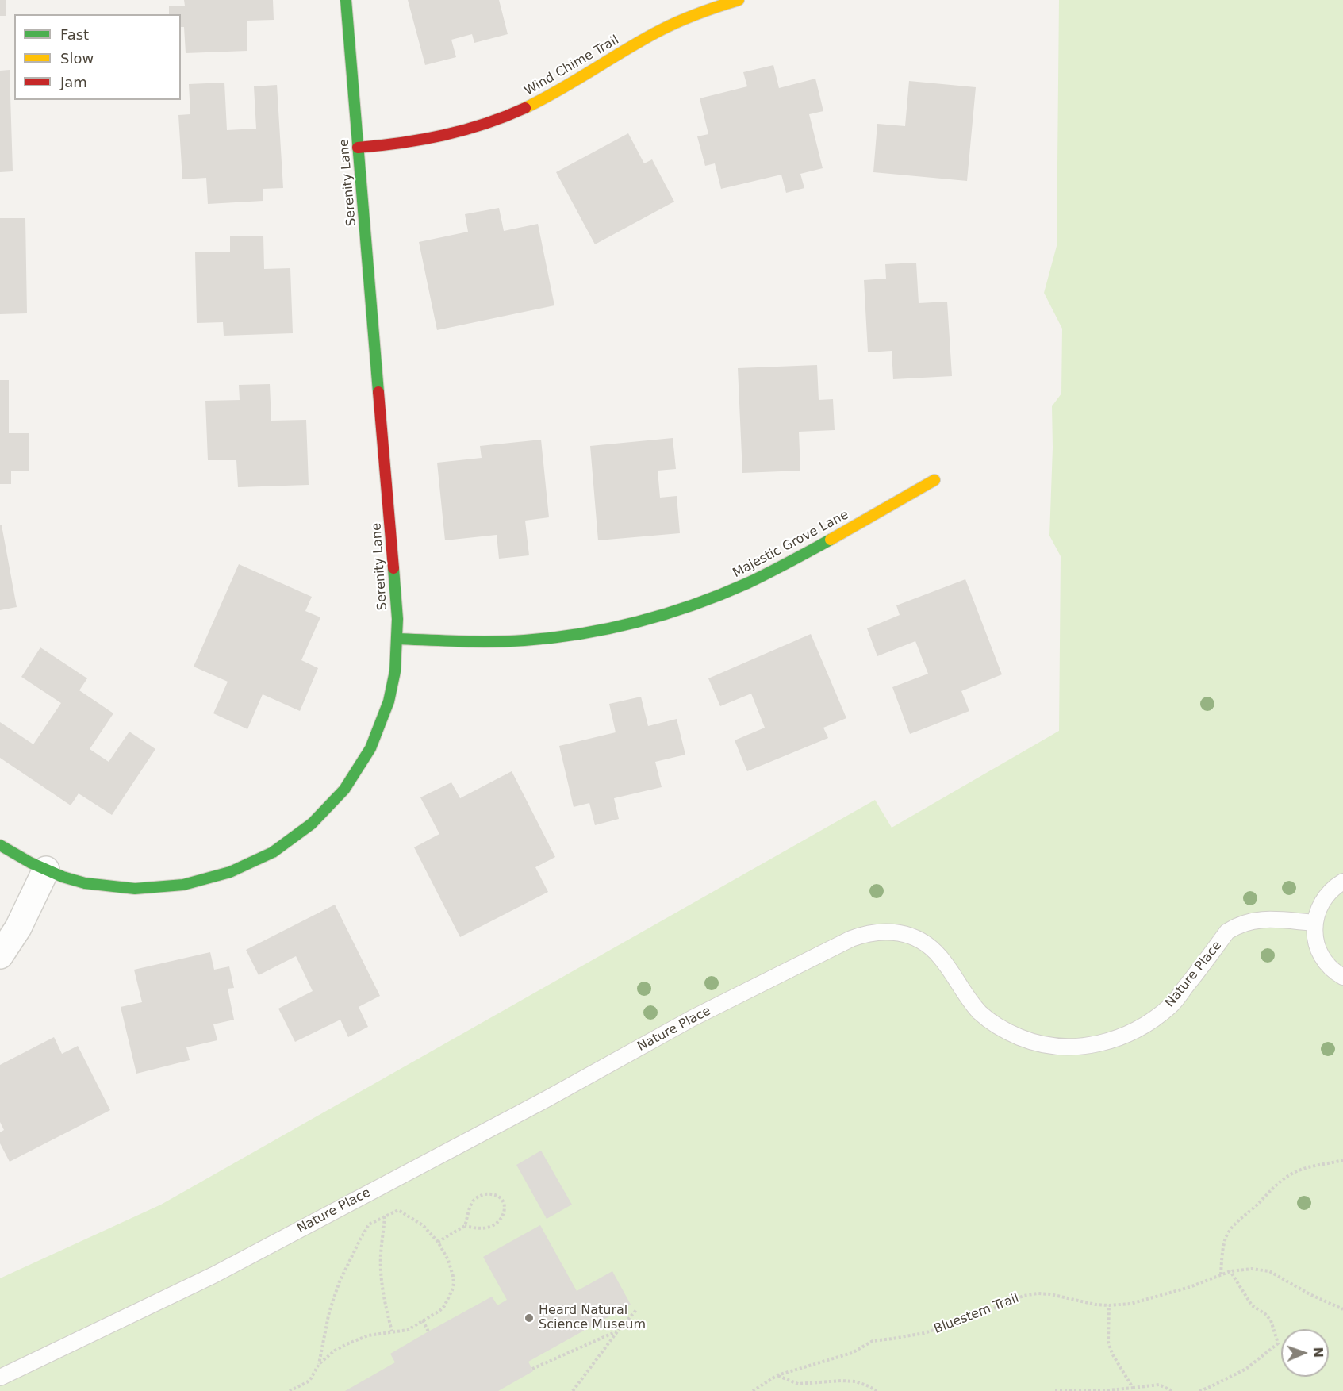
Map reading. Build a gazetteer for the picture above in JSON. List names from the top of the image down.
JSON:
{
  "streets": {
    "street": ["Wind Chime Trail", "Serenity Lane", "Majestic Grove Lane"],
    "lane": ["Nature Place"],
    "path": ["Bluestem Trail"]
  },
  "crossings": [
    ["Wind Chime Trail", "Serenity Lane"],
    ["Serenity Lane", "Majestic Grove Lane"]
  ],
  "places": ["Heard Natural Science Museum"],
  "legend": ["Fast", "Slow", "Jam"],
  "north": "right"
}
